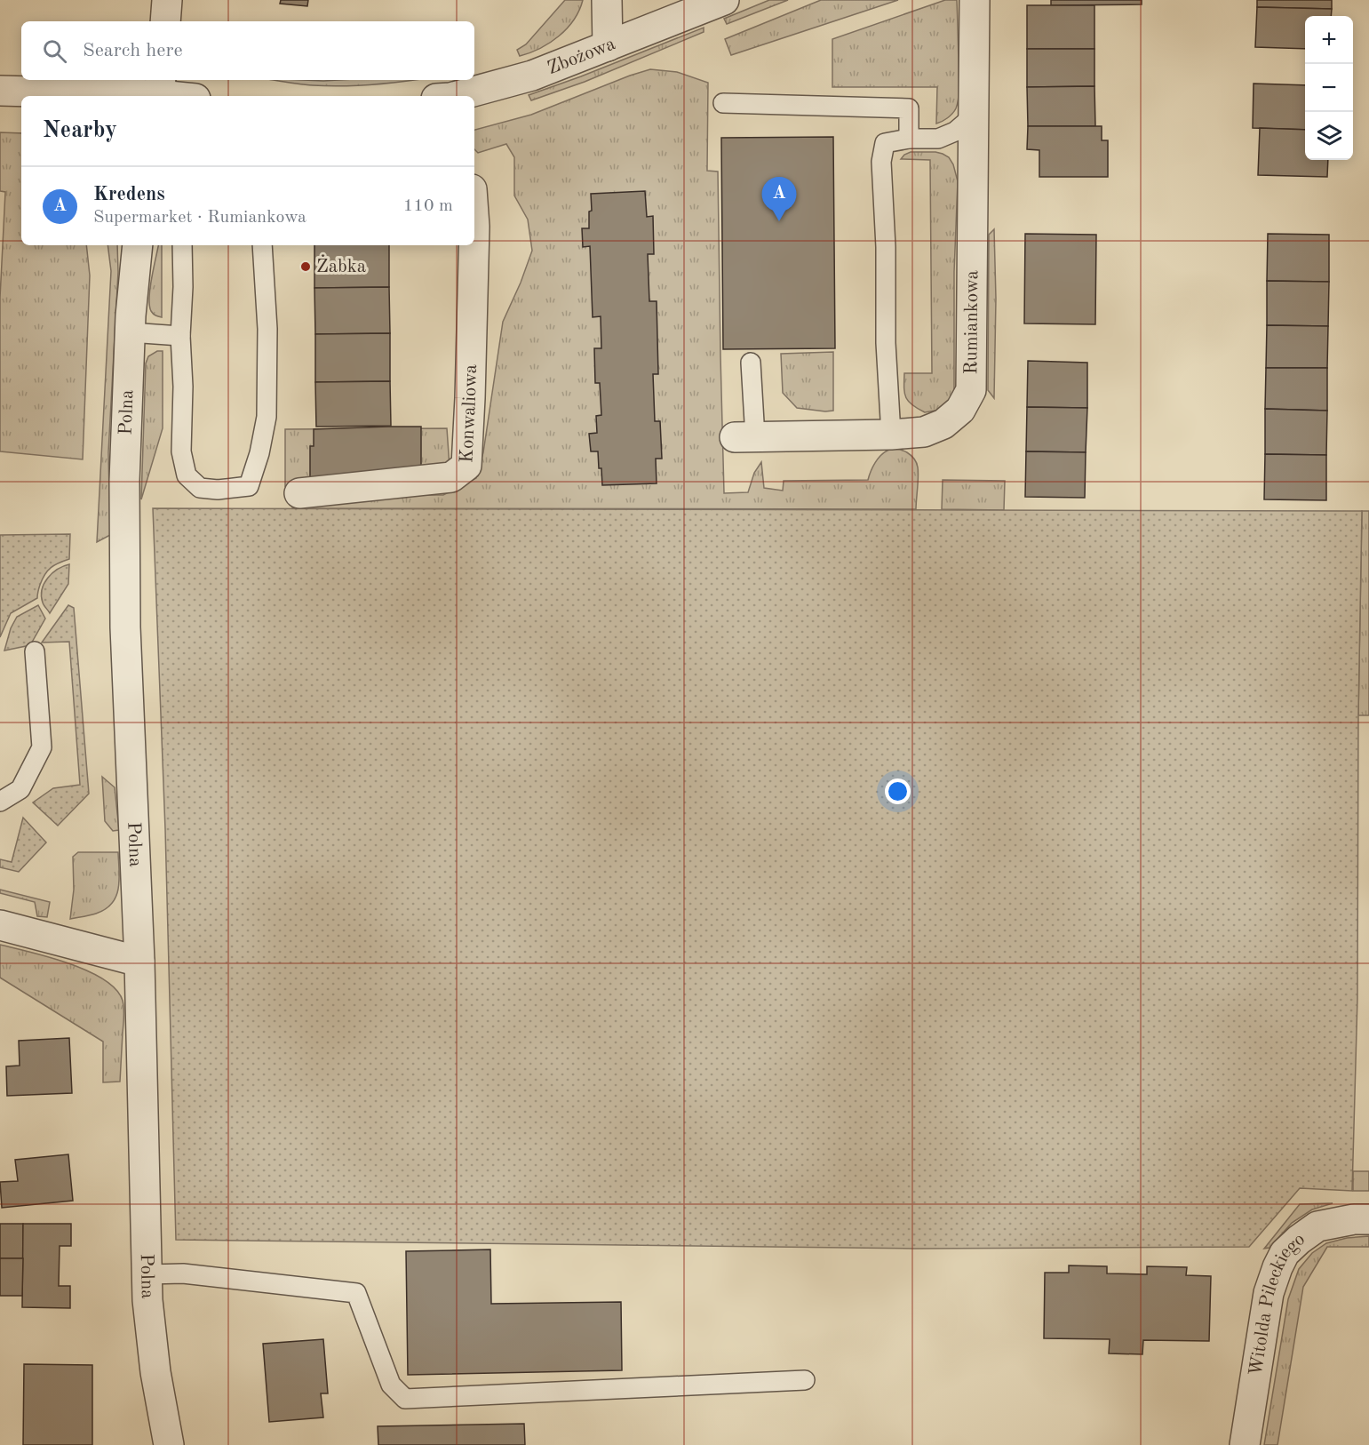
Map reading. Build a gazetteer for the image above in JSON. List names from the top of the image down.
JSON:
{
  "streets": {
    "street": [
      "Zbożowa",
      "Rumiankowa",
      "Konwaliowa",
      "Polna",
      "Witolda Pileckiego"
    ]
  },
  "places": ["Żabka"],
  "page": {
    "map_buttons": ["+", "−"],
    "search": "Search here",
    "heading": "Nearby",
    "list": [
      {
        "mark": "A",
        "name": "Kredens",
        "note": "Supermarket · Rumiankowa",
        "value": "110 m"
      }
    ],
    "pins": "A"
  }
}
